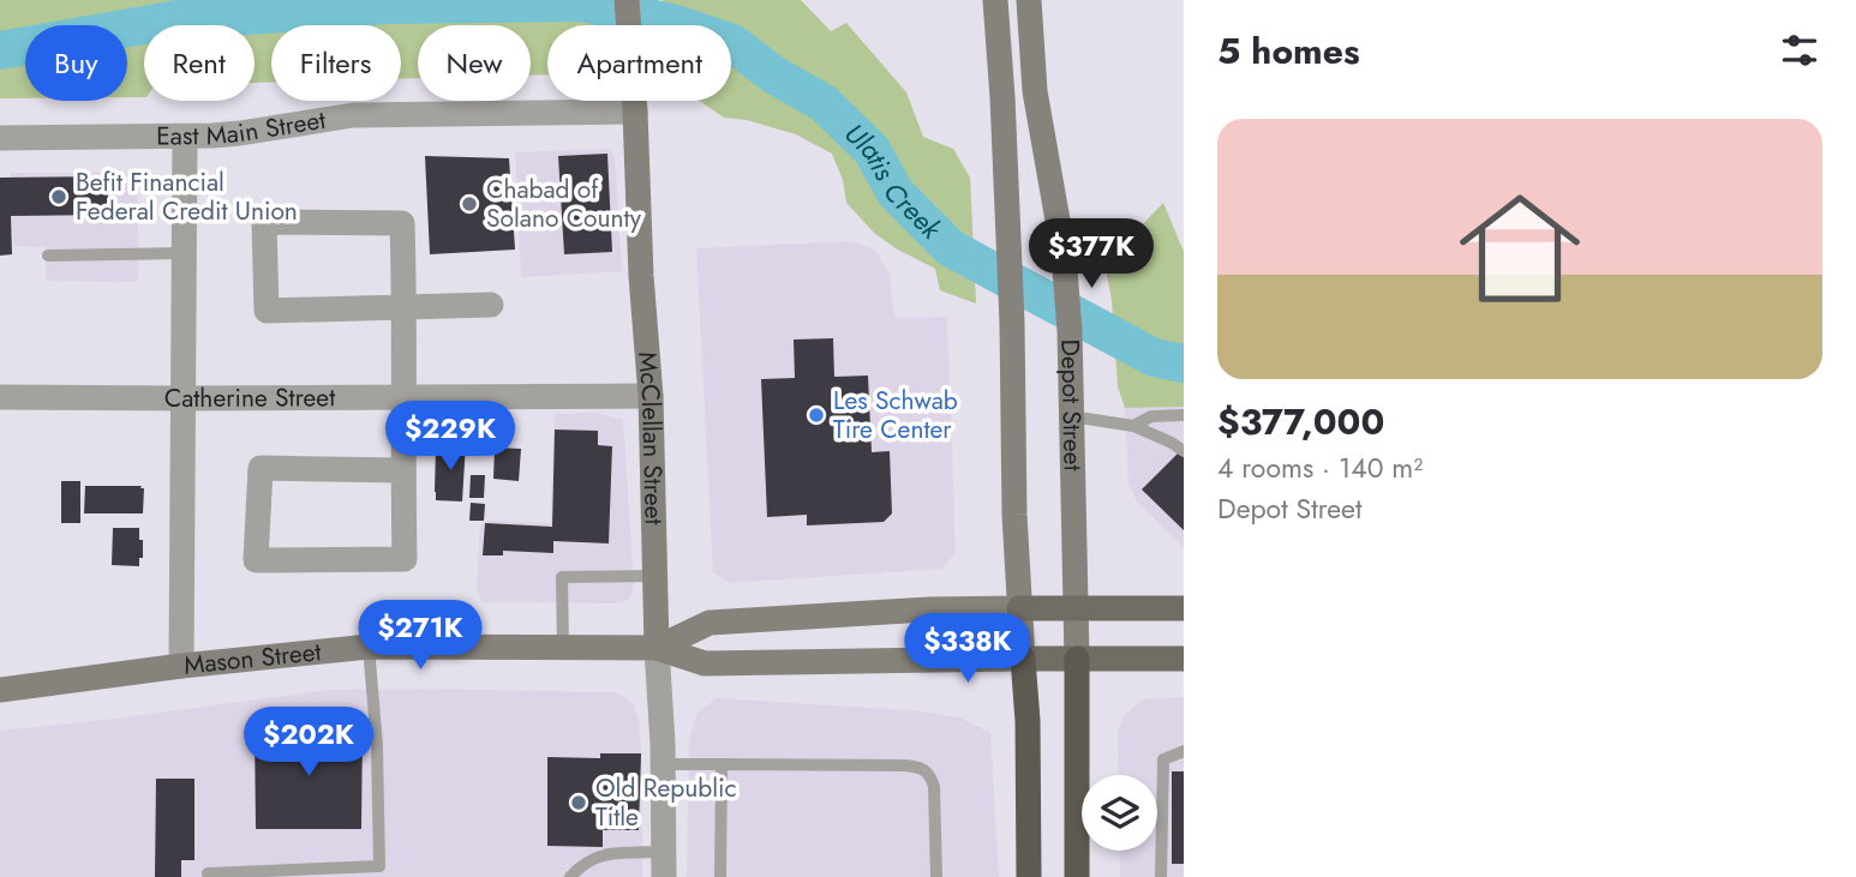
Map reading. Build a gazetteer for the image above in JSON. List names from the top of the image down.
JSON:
{
  "streets": {
    "main road": ["Depot Street", "McClellan Street", "Mason Street"],
    "street": ["East Main Street", "Catherine Street"]
  },
  "crossings": [
    ["East Main Street", "McClellan Street"],
    ["Catherine Street", "McClellan Street"],
    ["McClellan Street", "Mason Street"]
  ],
  "water": ["Ulatis Creek"],
  "places": [
    "Befit Financial Federal Credit Union",
    "Chabad of Solano County",
    "Les Schwab Tire Center",
    "Old Republic Title"
  ],
  "page": {
    "heading": "5 homes",
    "chip": [
      "Buy",
      "Rent",
      "Filters",
      "New",
      "Apartment"
    ],
    "list": [
      {
        "name": "$377,000",
        "note": "4 rooms · 140 m² · Depot Street"
      }
    ],
    "price": [
      "$377K",
      "$229K",
      "$271K",
      "$338K",
      "$202K"
    ]
  }
}
